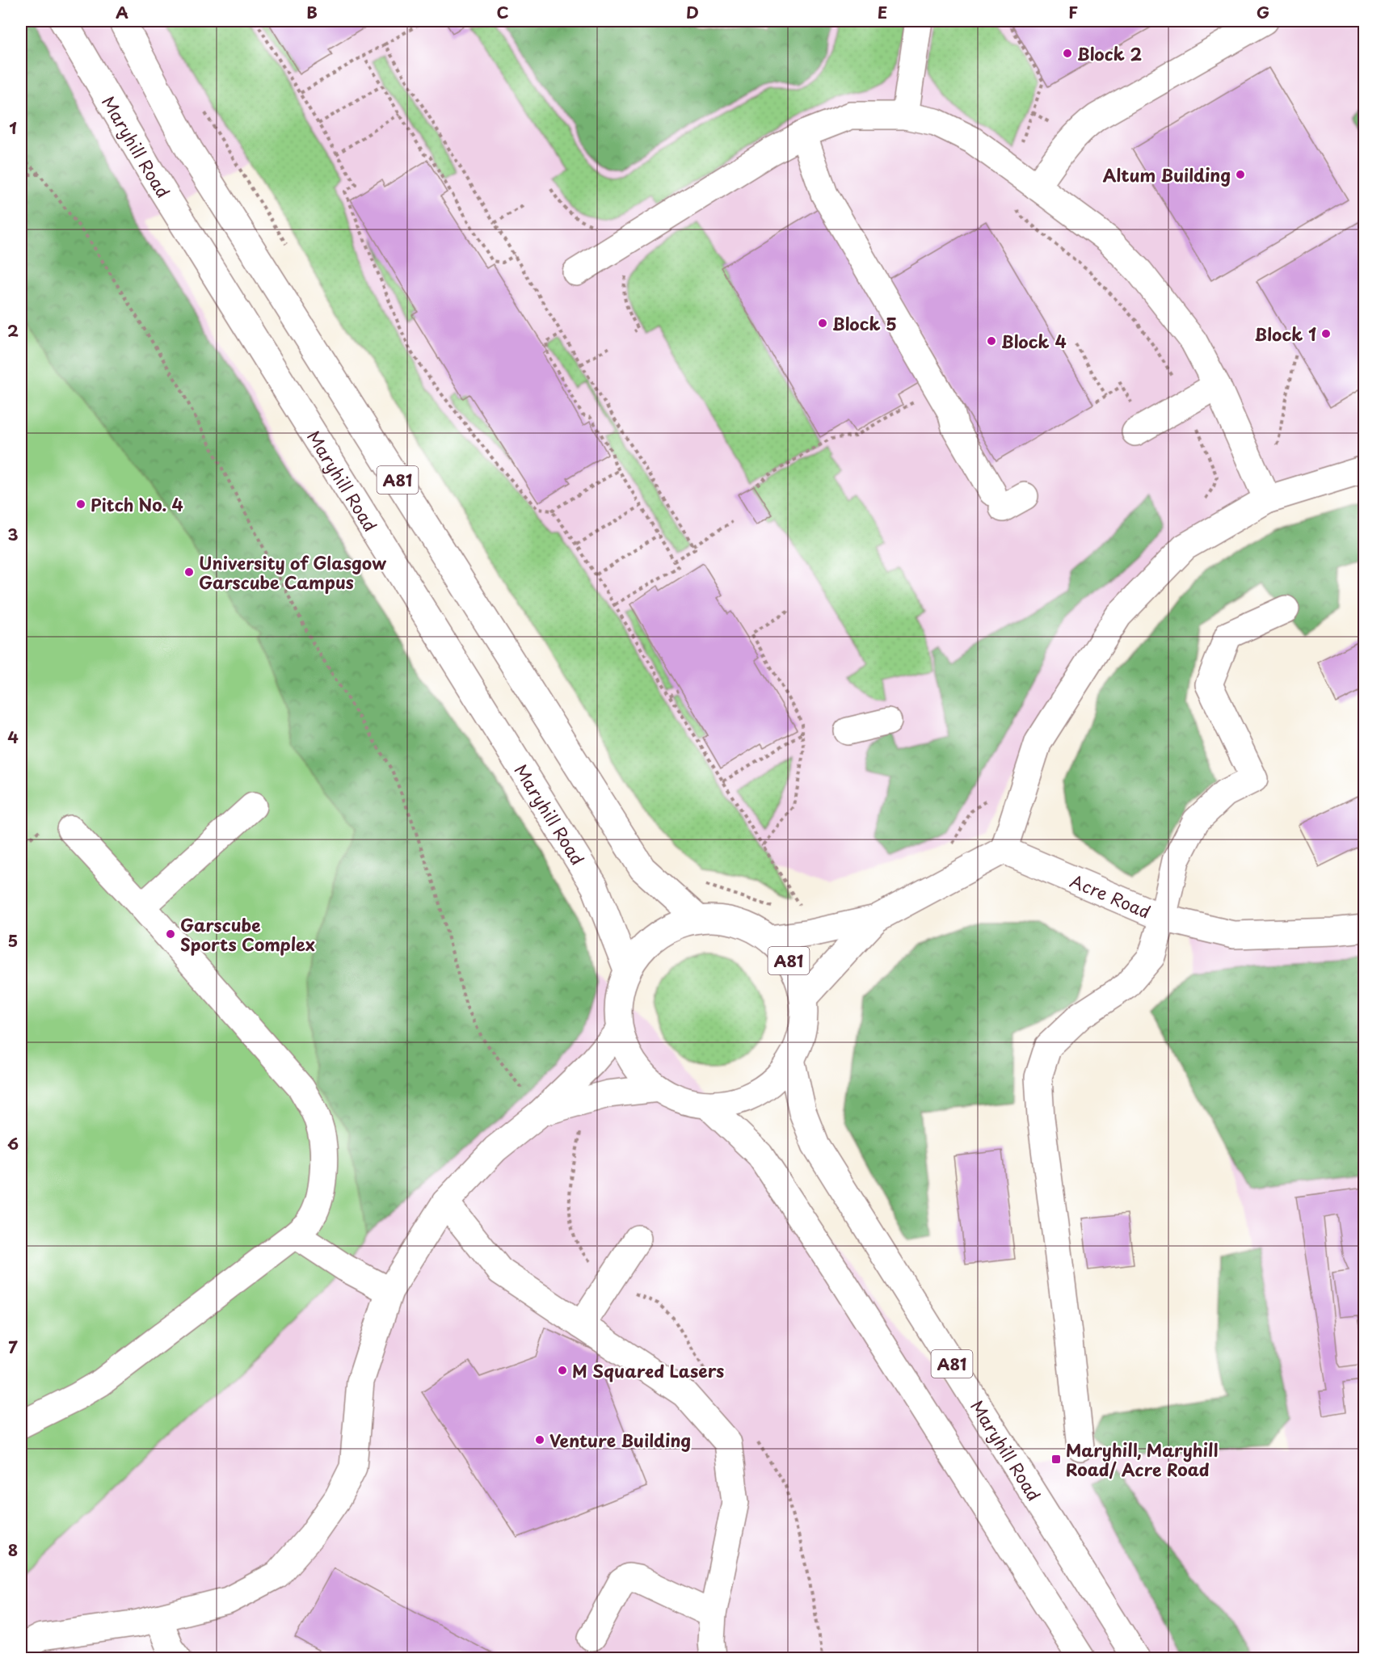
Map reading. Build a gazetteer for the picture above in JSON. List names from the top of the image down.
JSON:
{
  "streets": {
    "main road": ["Maryhill Road", "A81", "Acre Road"]
  },
  "crossings": [
    ["Maryhill Road", "A81"]
  ],
  "places": {
    "other": [
      "Block 2",
      "Altum Building",
      "Block 5",
      "Block 1",
      "Block 4",
      "Pitch No. 4",
      "University of Glasgow Garscube Campus",
      "Garscube Sports Complex",
      "M Squared Lasers",
      "Venture Building"
    ],
    "transit": ["Maryhill, Maryhill Road/ Acre Road"]
  },
  "grid": {
    "columns": [
      "A",
      "B",
      "C",
      "D",
      "E",
      "F",
      "G"
    ],
    "rows": [
      "1",
      "2",
      "3",
      "4",
      "5",
      "6",
      "7",
      "8"
    ]
  }
}
